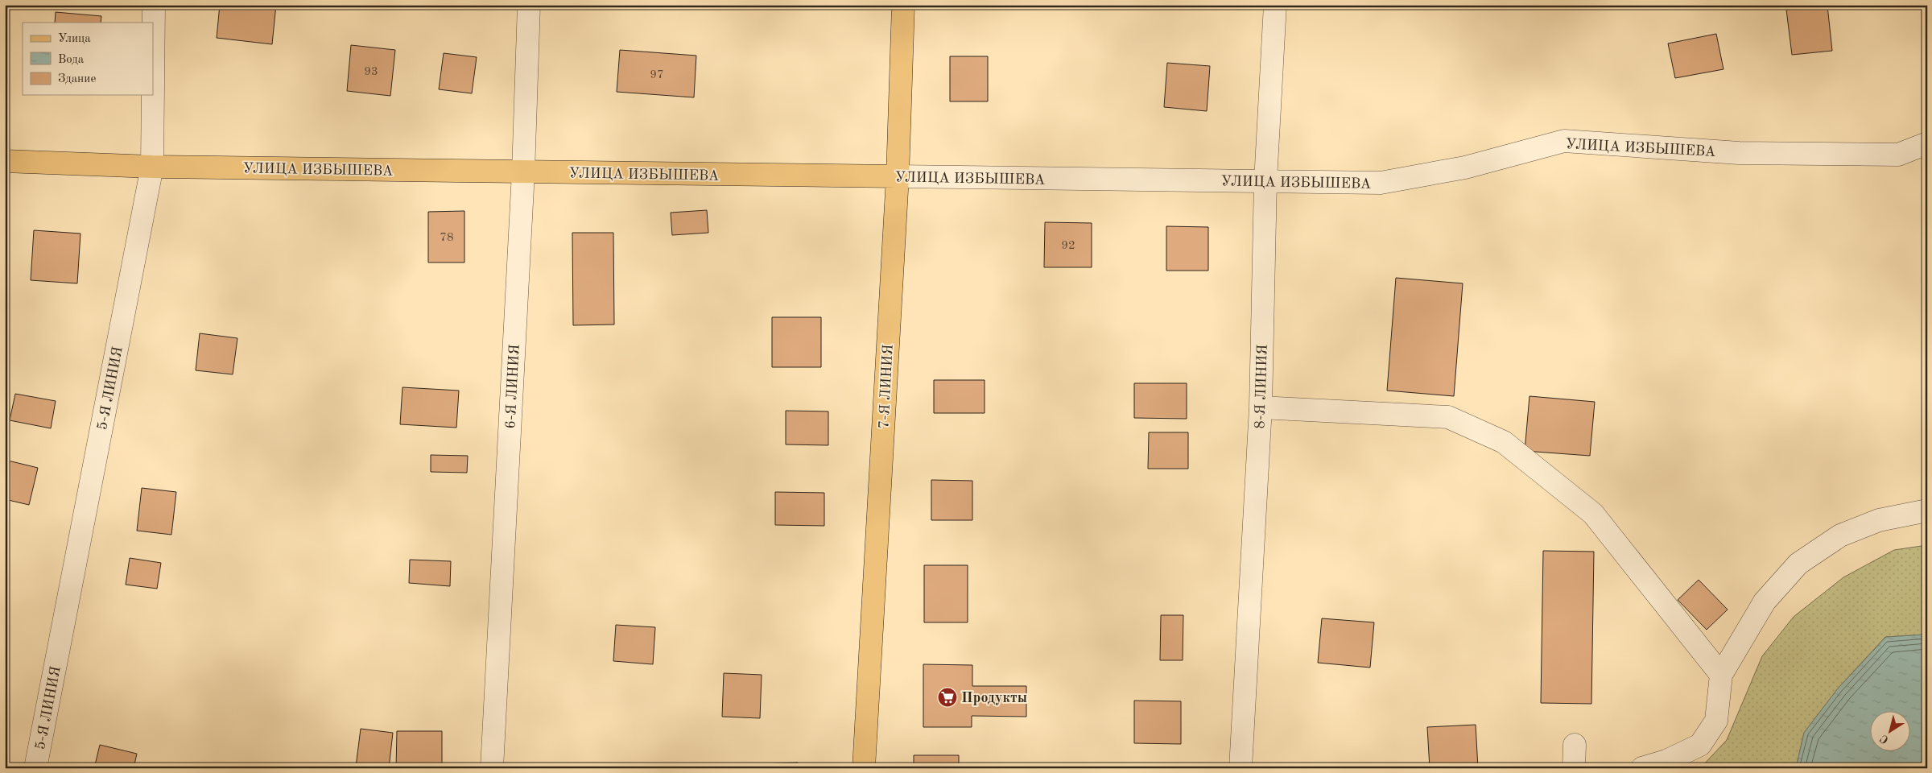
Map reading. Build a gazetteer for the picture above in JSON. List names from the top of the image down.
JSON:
{
  "streets": {
    "main road": ["УЛИЦА ИЗБЫШЕВА", "7-Я ЛИНИЯ"],
    "street": ["6-Я ЛИНИЯ", "8-Я ЛИНИЯ", "5-Я ЛИНИЯ"]
  },
  "crossings": [
    ["УЛИЦА ИЗБЫШЕВА", "6-Я ЛИНИЯ"],
    ["УЛИЦА ИЗБЫШЕВА", "7-Я ЛИНИЯ"],
    ["УЛИЦА ИЗБЫШЕВА", "8-Я ЛИНИЯ"],
    ["УЛИЦА ИЗБЫШЕВА", "5-Я ЛИНИЯ"]
  ],
  "places": {
    "supermarket": ["Продукты"]
  },
  "house_numbers": [
    "93",
    "97",
    "78",
    "92"
  ],
  "legend": ["Улица", "Вода", "Здание"],
  "north": "bottom left"
}
